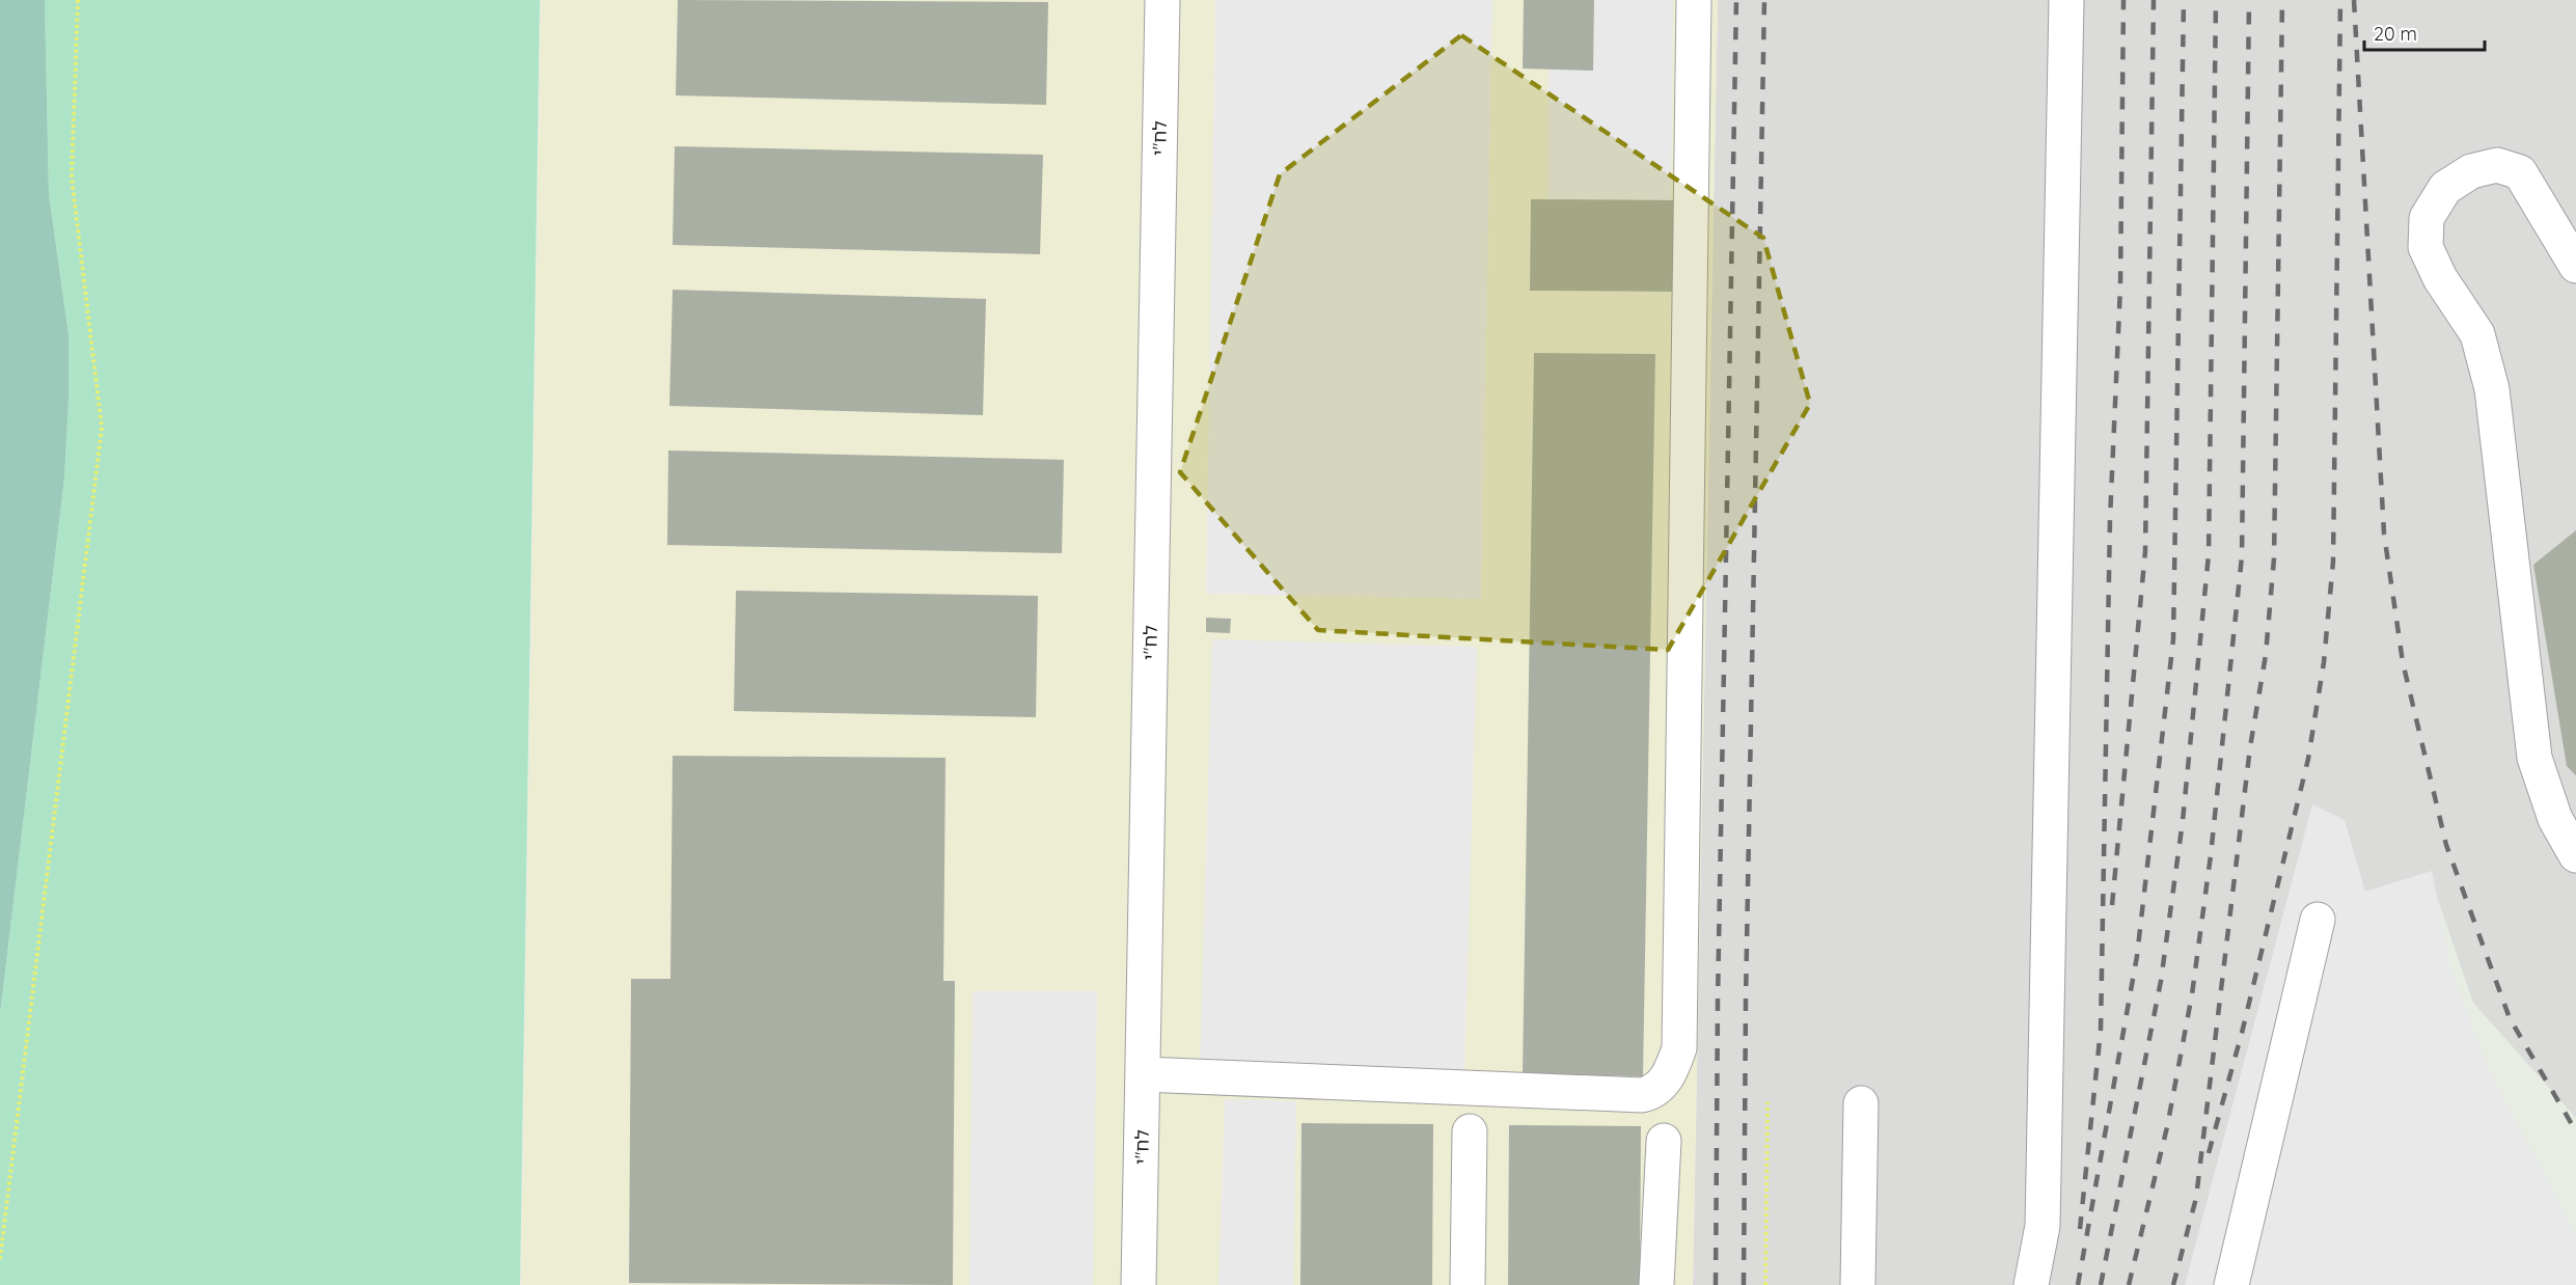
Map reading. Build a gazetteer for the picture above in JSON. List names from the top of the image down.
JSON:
{
  "streets": {
    "street": ["לח\"י"]
  },
  "scale_bar": "20 m"
}
